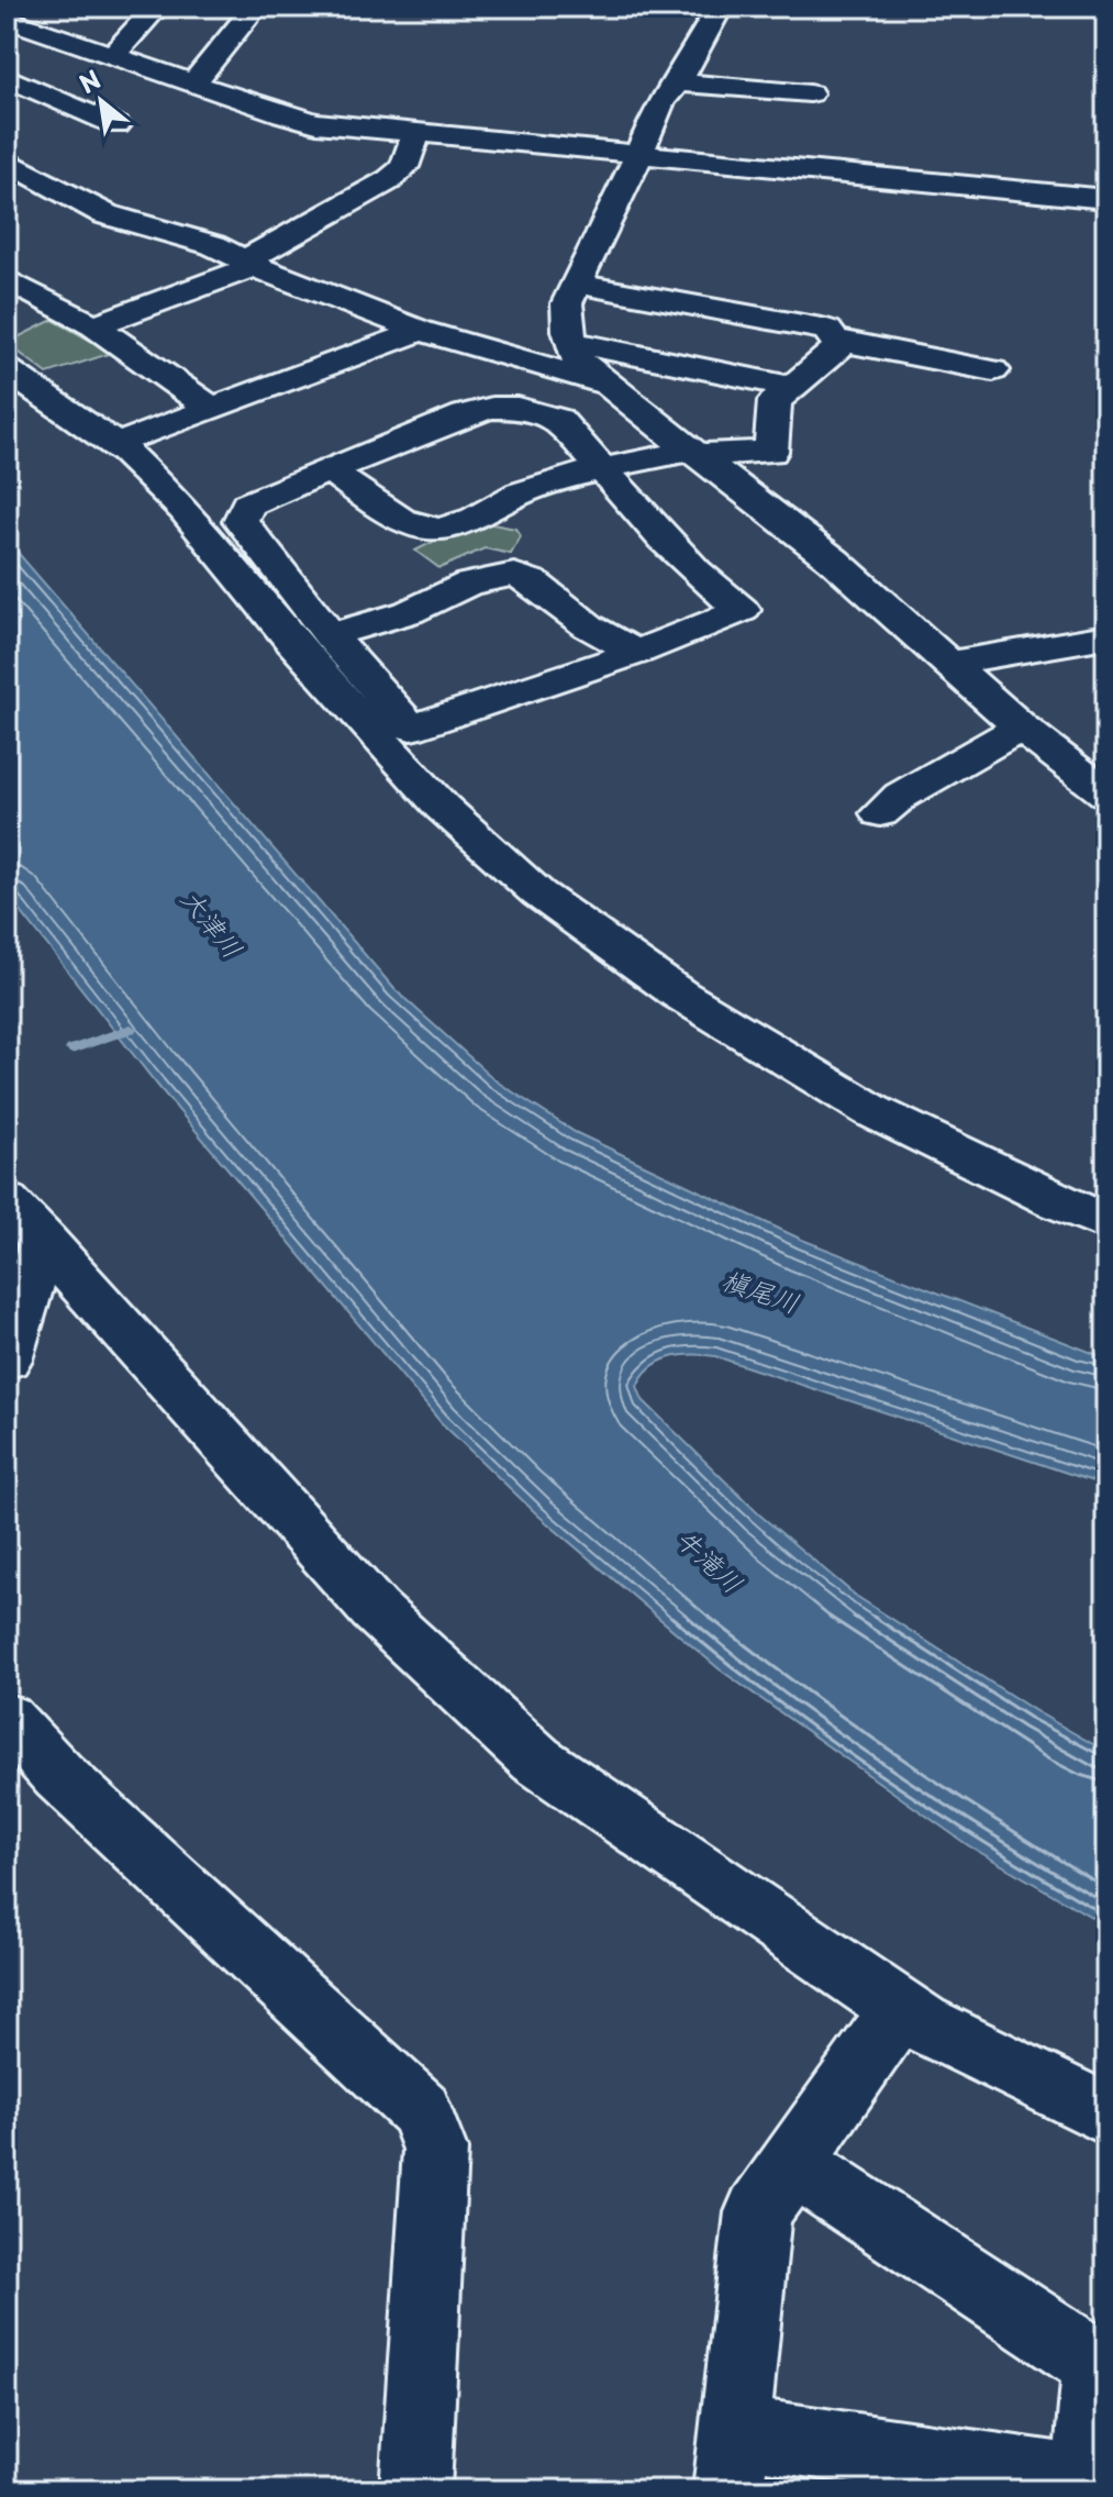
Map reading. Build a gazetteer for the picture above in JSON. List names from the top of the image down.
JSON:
{
  "water": ["大津川", "槇尾川", "牛滝川"],
  "north": "top left"
}
